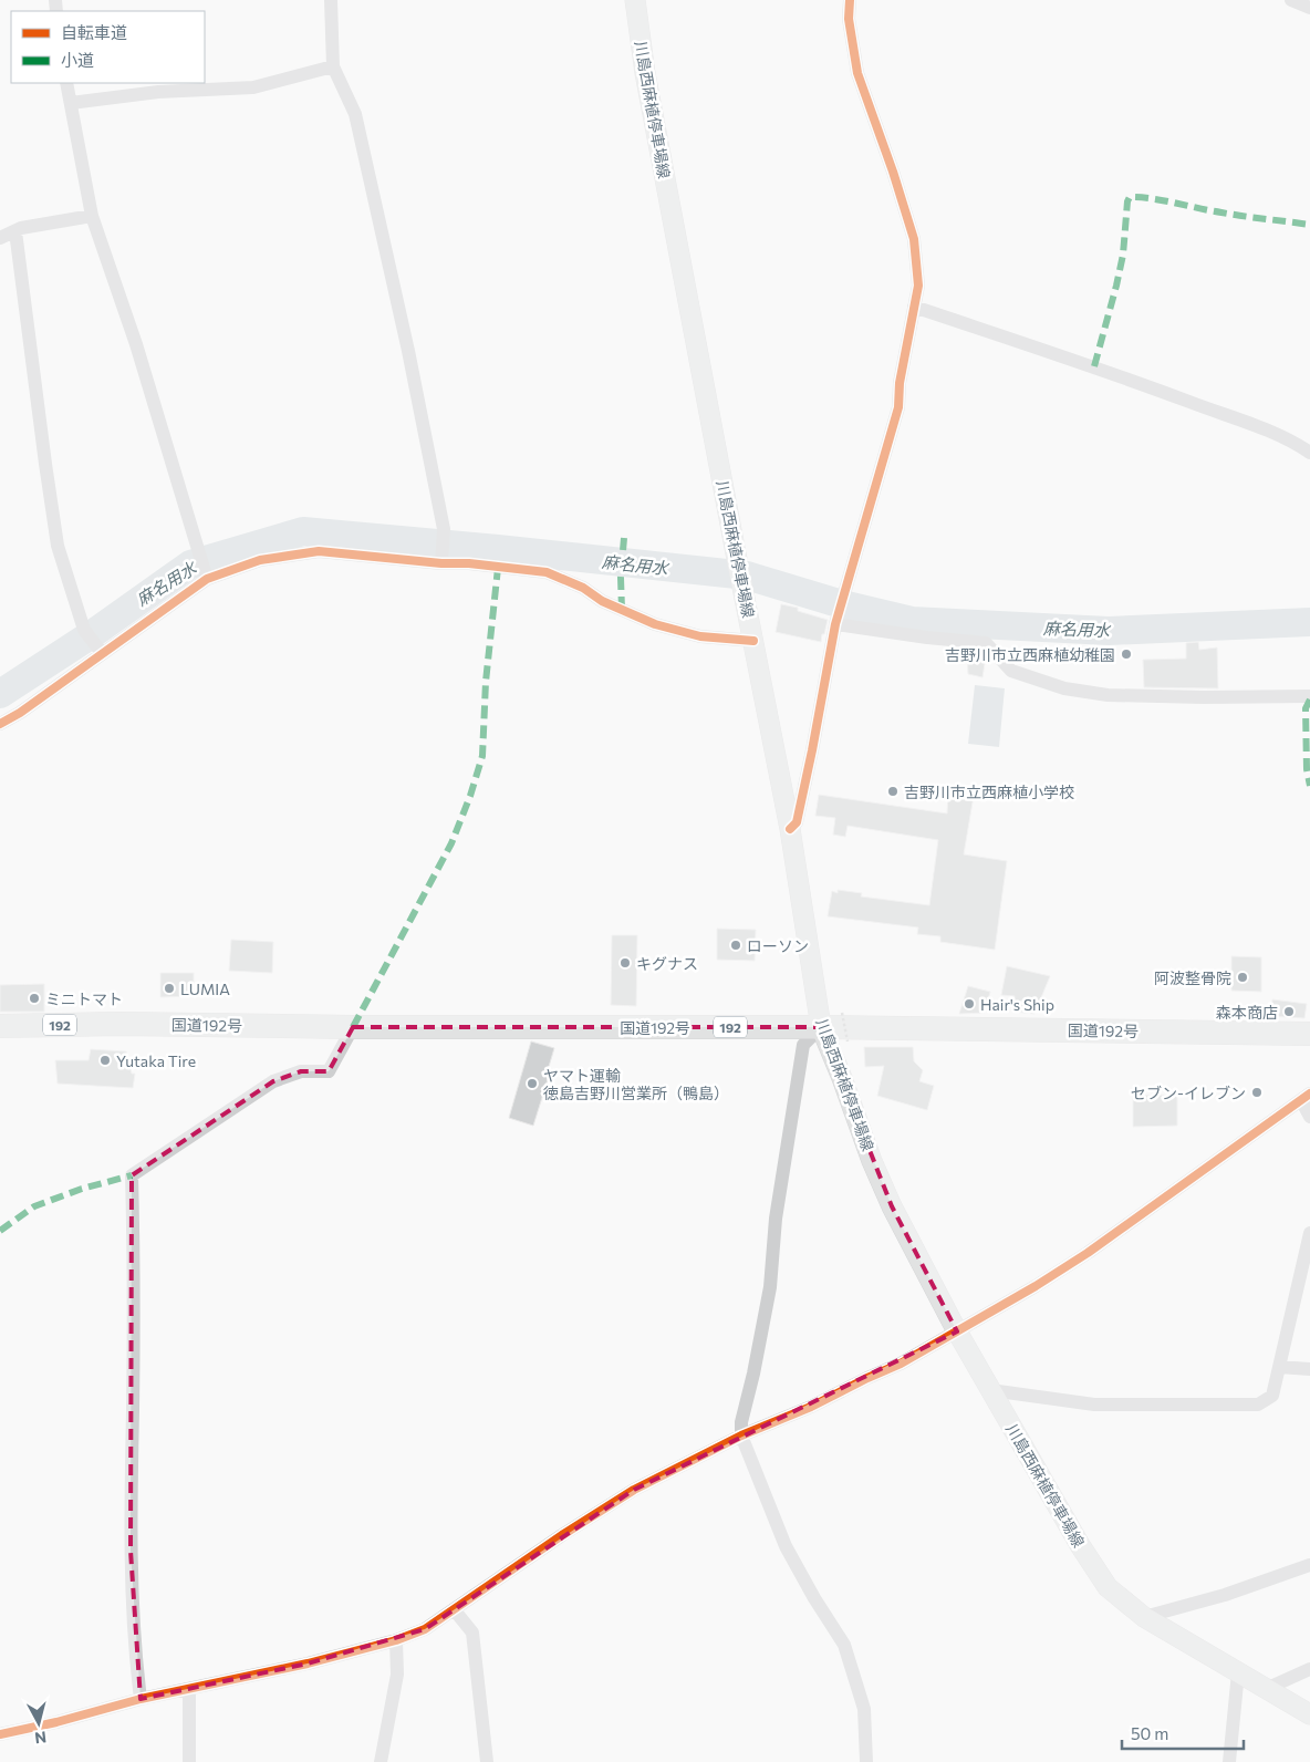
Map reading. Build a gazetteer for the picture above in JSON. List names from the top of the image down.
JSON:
{
  "streets": {
    "highway": ["192", "国道192号"],
    "main road": ["川島西麻植停車場線"]
  },
  "crossings": [
    ["川島西麻植停車場線", "国道192号"]
  ],
  "water": ["麻名用水"],
  "places": [
    "吉野川市立西麻植幼稚園",
    "吉野川市立西麻植小学校",
    "ローソン",
    "キグナス",
    "阿波整骨院",
    "LUMIA",
    "ミニトマト",
    "Hair's Ship",
    "森本商店",
    "Yutaka Tire",
    "ヤマト運輸 徳島吉野川営業所（鴨島）",
    "セブン-イレブン"
  ],
  "legend": ["自転車道", "小道"],
  "scale_bar": "50 m",
  "north": "bottom"
}
